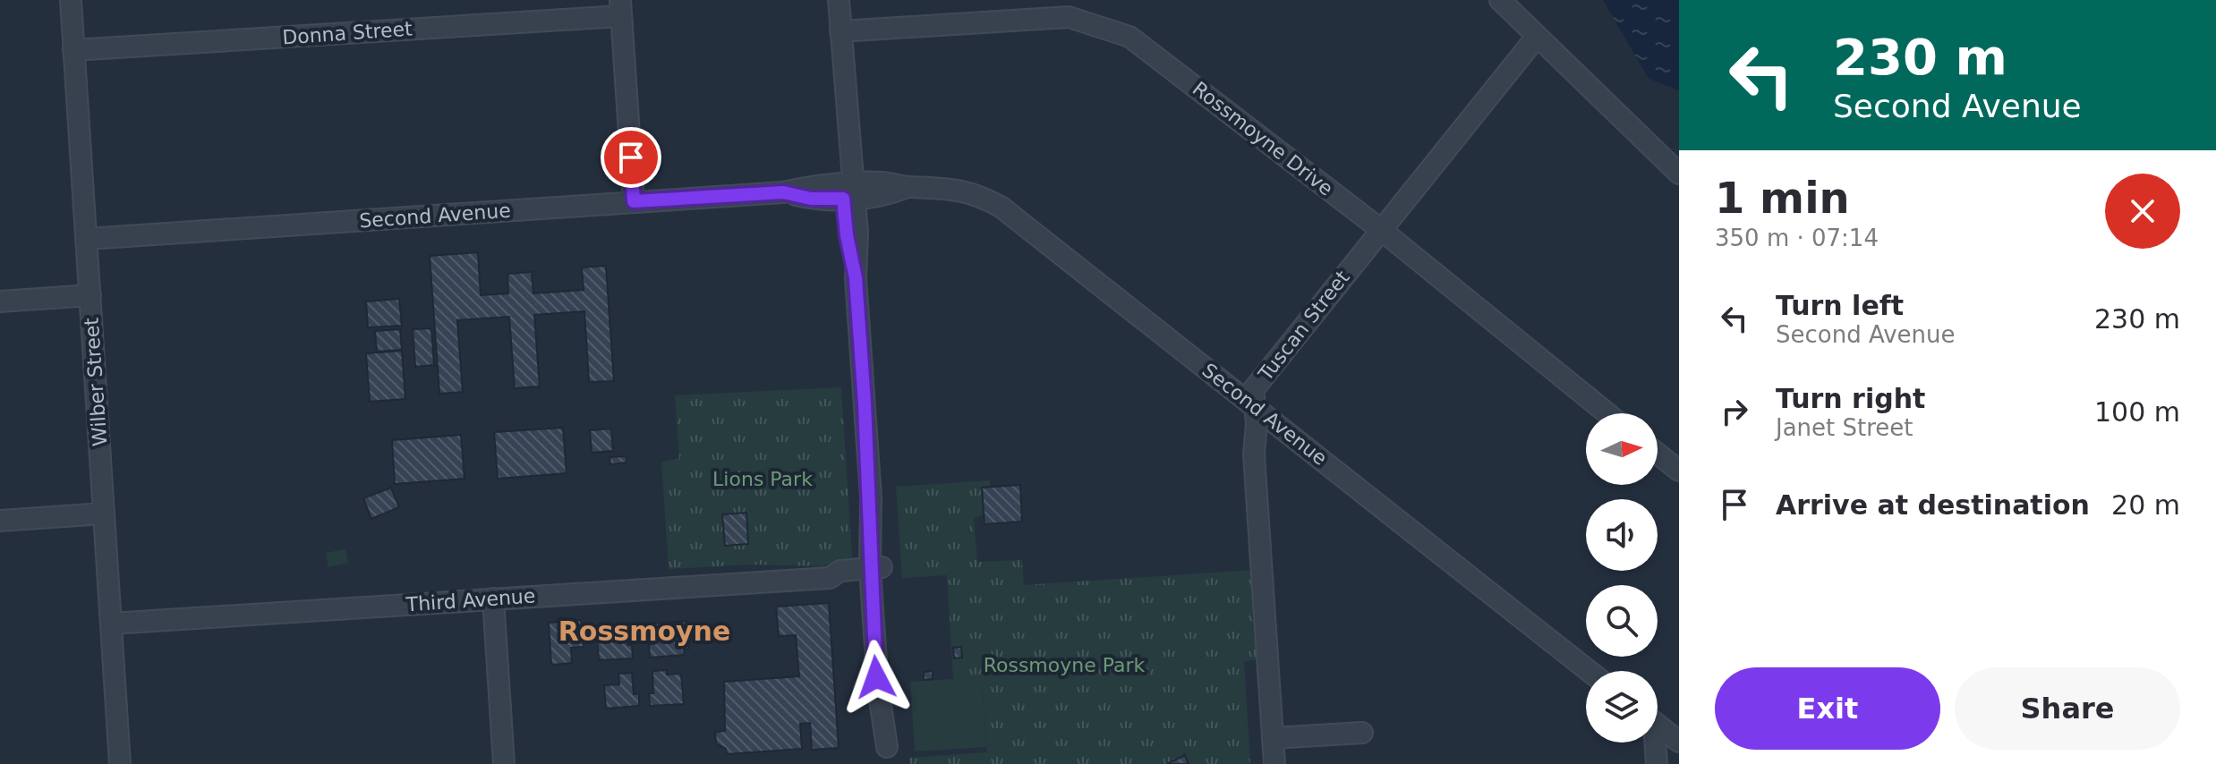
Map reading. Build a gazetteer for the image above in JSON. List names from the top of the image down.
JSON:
{
  "streets": {
    "street": [
      "Donna Street",
      "Rossmoyne Drive",
      "Second Avenue",
      "Tuscan Street",
      "Wilber Street",
      "Third Avenue"
    ]
  },
  "crossings": [
    ["Donna Street", "Wilber Street"],
    ["Rossmoyne Drive", "Tuscan Street"],
    ["Second Avenue", "Tuscan Street"],
    ["Second Avenue", "Wilber Street"],
    ["Wilber Street", "Third Avenue"]
  ],
  "districts": ["Rossmoyne"],
  "parks": ["Lions Park", "Rossmoyne Park"],
  "north": "right",
  "page": {
    "turn": ["230 m", "Second Avenue"],
    "heading": ["1 min", "350 m · 07:14"],
    "list": [
      {
        "name": "Turn left",
        "note": "Second Avenue",
        "value": "230 m"
      },
      {
        "name": "Turn right",
        "note": "Janet Street",
        "value": "100 m"
      },
      {
        "name": "Arrive at destination",
        "value": "20 m"
      }
    ],
    "buttons": ["Exit", "Share"]
  }
}
